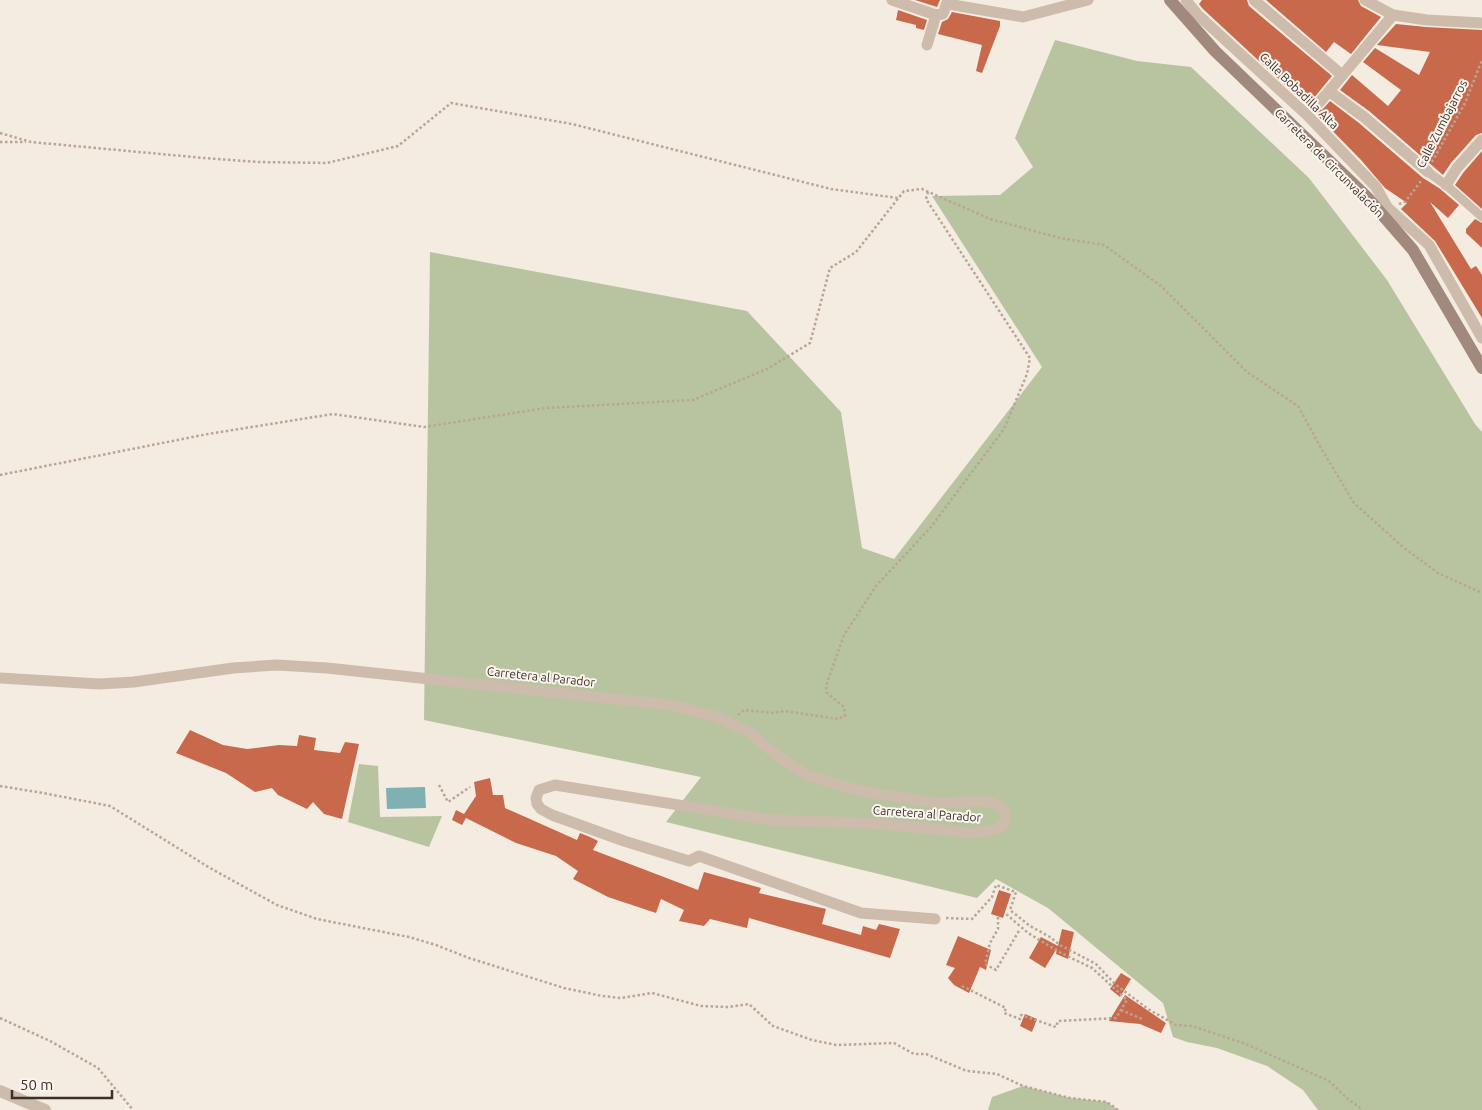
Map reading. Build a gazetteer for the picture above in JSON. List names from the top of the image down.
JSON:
{
  "streets": {
    "main road": ["Carretera de Circunvalación"],
    "street": ["Calle Bobadilla Alta", "Carretera al Parador"],
    "path": ["Calle Zumbajarros"]
  },
  "crossings": [
    ["Calle Bobadilla Alta", "Calle Zumbajarros"]
  ],
  "scale_bar": "50 m"
}
